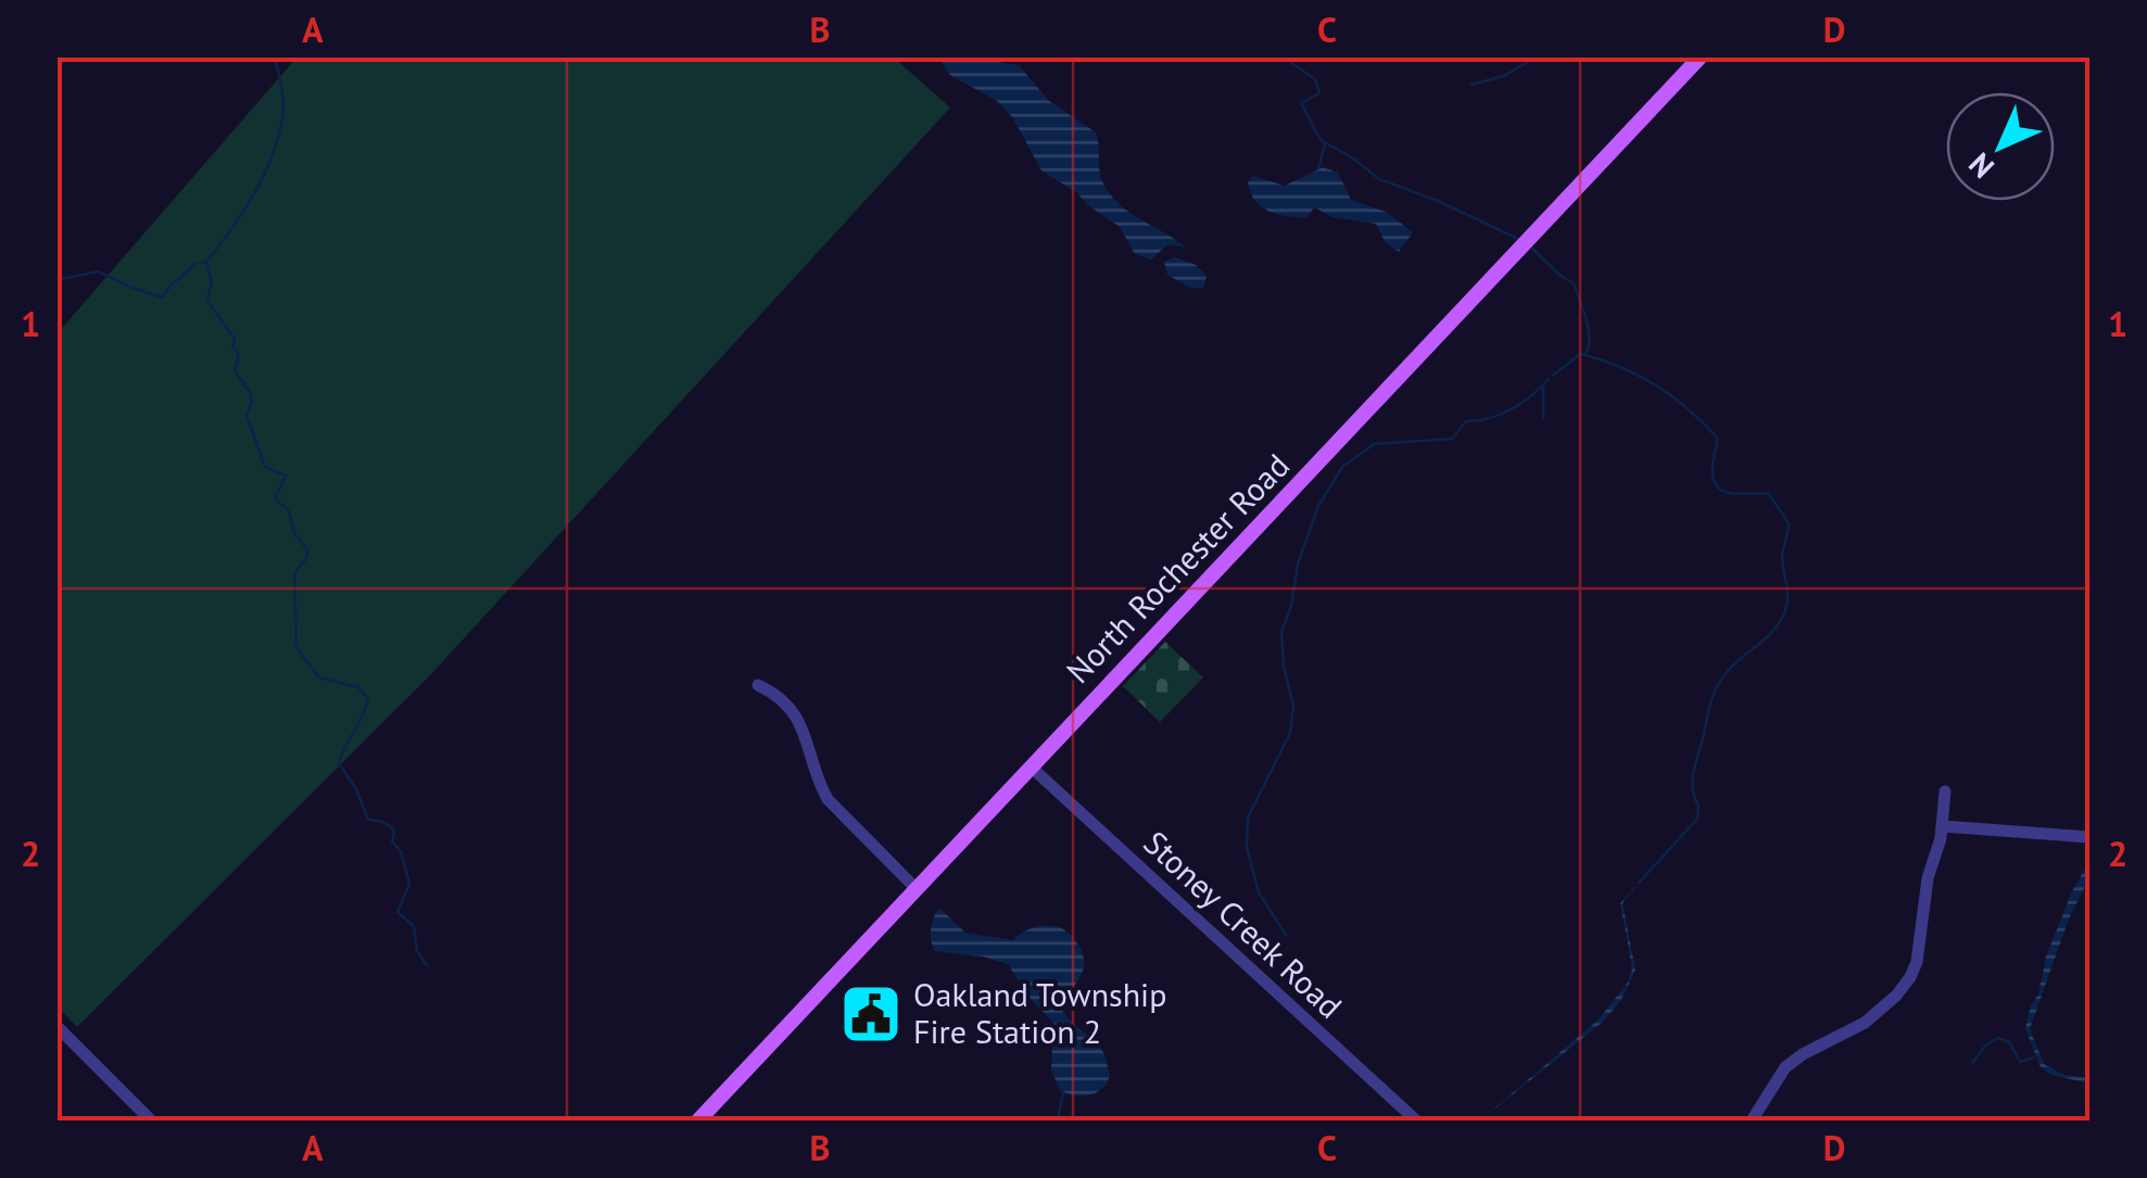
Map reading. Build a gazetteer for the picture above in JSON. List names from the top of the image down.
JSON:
{
  "streets": {
    "main road": ["North Rochester Road"],
    "street": ["Stoney Creek Road"]
  },
  "crossings": [
    ["North Rochester Road", "Stoney Creek Road"]
  ],
  "places": {
    "public building": ["Oakland Township Fire Station 2"]
  },
  "north": "bottom left",
  "grid": {
    "columns": [
      "A",
      "B",
      "C",
      "D"
    ],
    "rows": ["1", "2"]
  }
}
